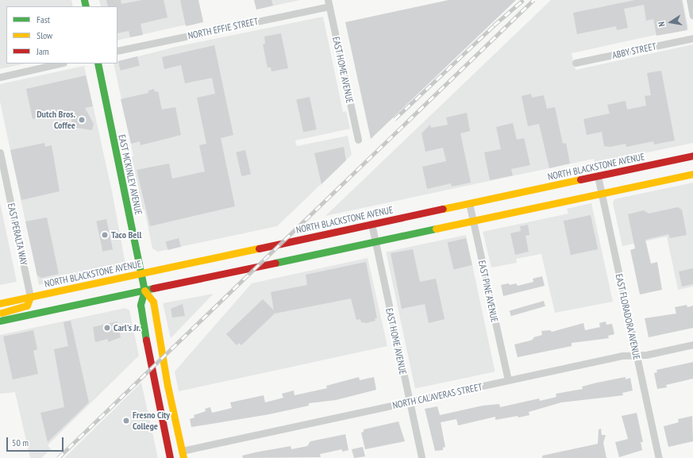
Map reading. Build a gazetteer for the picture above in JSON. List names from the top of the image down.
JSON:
{
  "streets": {
    "main road": ["NORTH BLACKSTONE AVENUE", "EAST MCKINLEY AVENUE"],
    "street": [
      "NORTH EFFIE STREET",
      "ABBY STREET",
      "EAST HOME AVENUE",
      "EAST PERALTA WAY",
      "EAST PINE AVENUE",
      "EAST FLORADORA AVENUE",
      "NORTH CALAVERAS STREET"
    ]
  },
  "crossings": [
    ["NORTH EFFIE STREET", "EAST HOME AVENUE"],
    ["EAST HOME AVENUE", "NORTH BLACKSTONE AVENUE"],
    ["EAST HOME AVENUE", "NORTH CALAVERAS STREET"],
    ["NORTH BLACKSTONE AVENUE", "EAST MCKINLEY AVENUE"],
    ["NORTH BLACKSTONE AVENUE", "EAST PERALTA WAY"],
    ["NORTH BLACKSTONE AVENUE", "EAST PINE AVENUE"],
    ["NORTH BLACKSTONE AVENUE", "EAST FLORADORA AVENUE"],
    ["EAST MCKINLEY AVENUE", "NORTH CALAVERAS STREET"],
    ["EAST PINE AVENUE", "NORTH CALAVERAS STREET"],
    ["EAST FLORADORA AVENUE", "NORTH CALAVERAS STREET"]
  ],
  "places": [
    "Dutch Bros. Coffee",
    "Taco Bell",
    "Carl's Jr.",
    "Fresno City College"
  ],
  "legend": ["Fast", "Slow", "Jam"],
  "scale_bar": "50 m",
  "north": "left"
}
